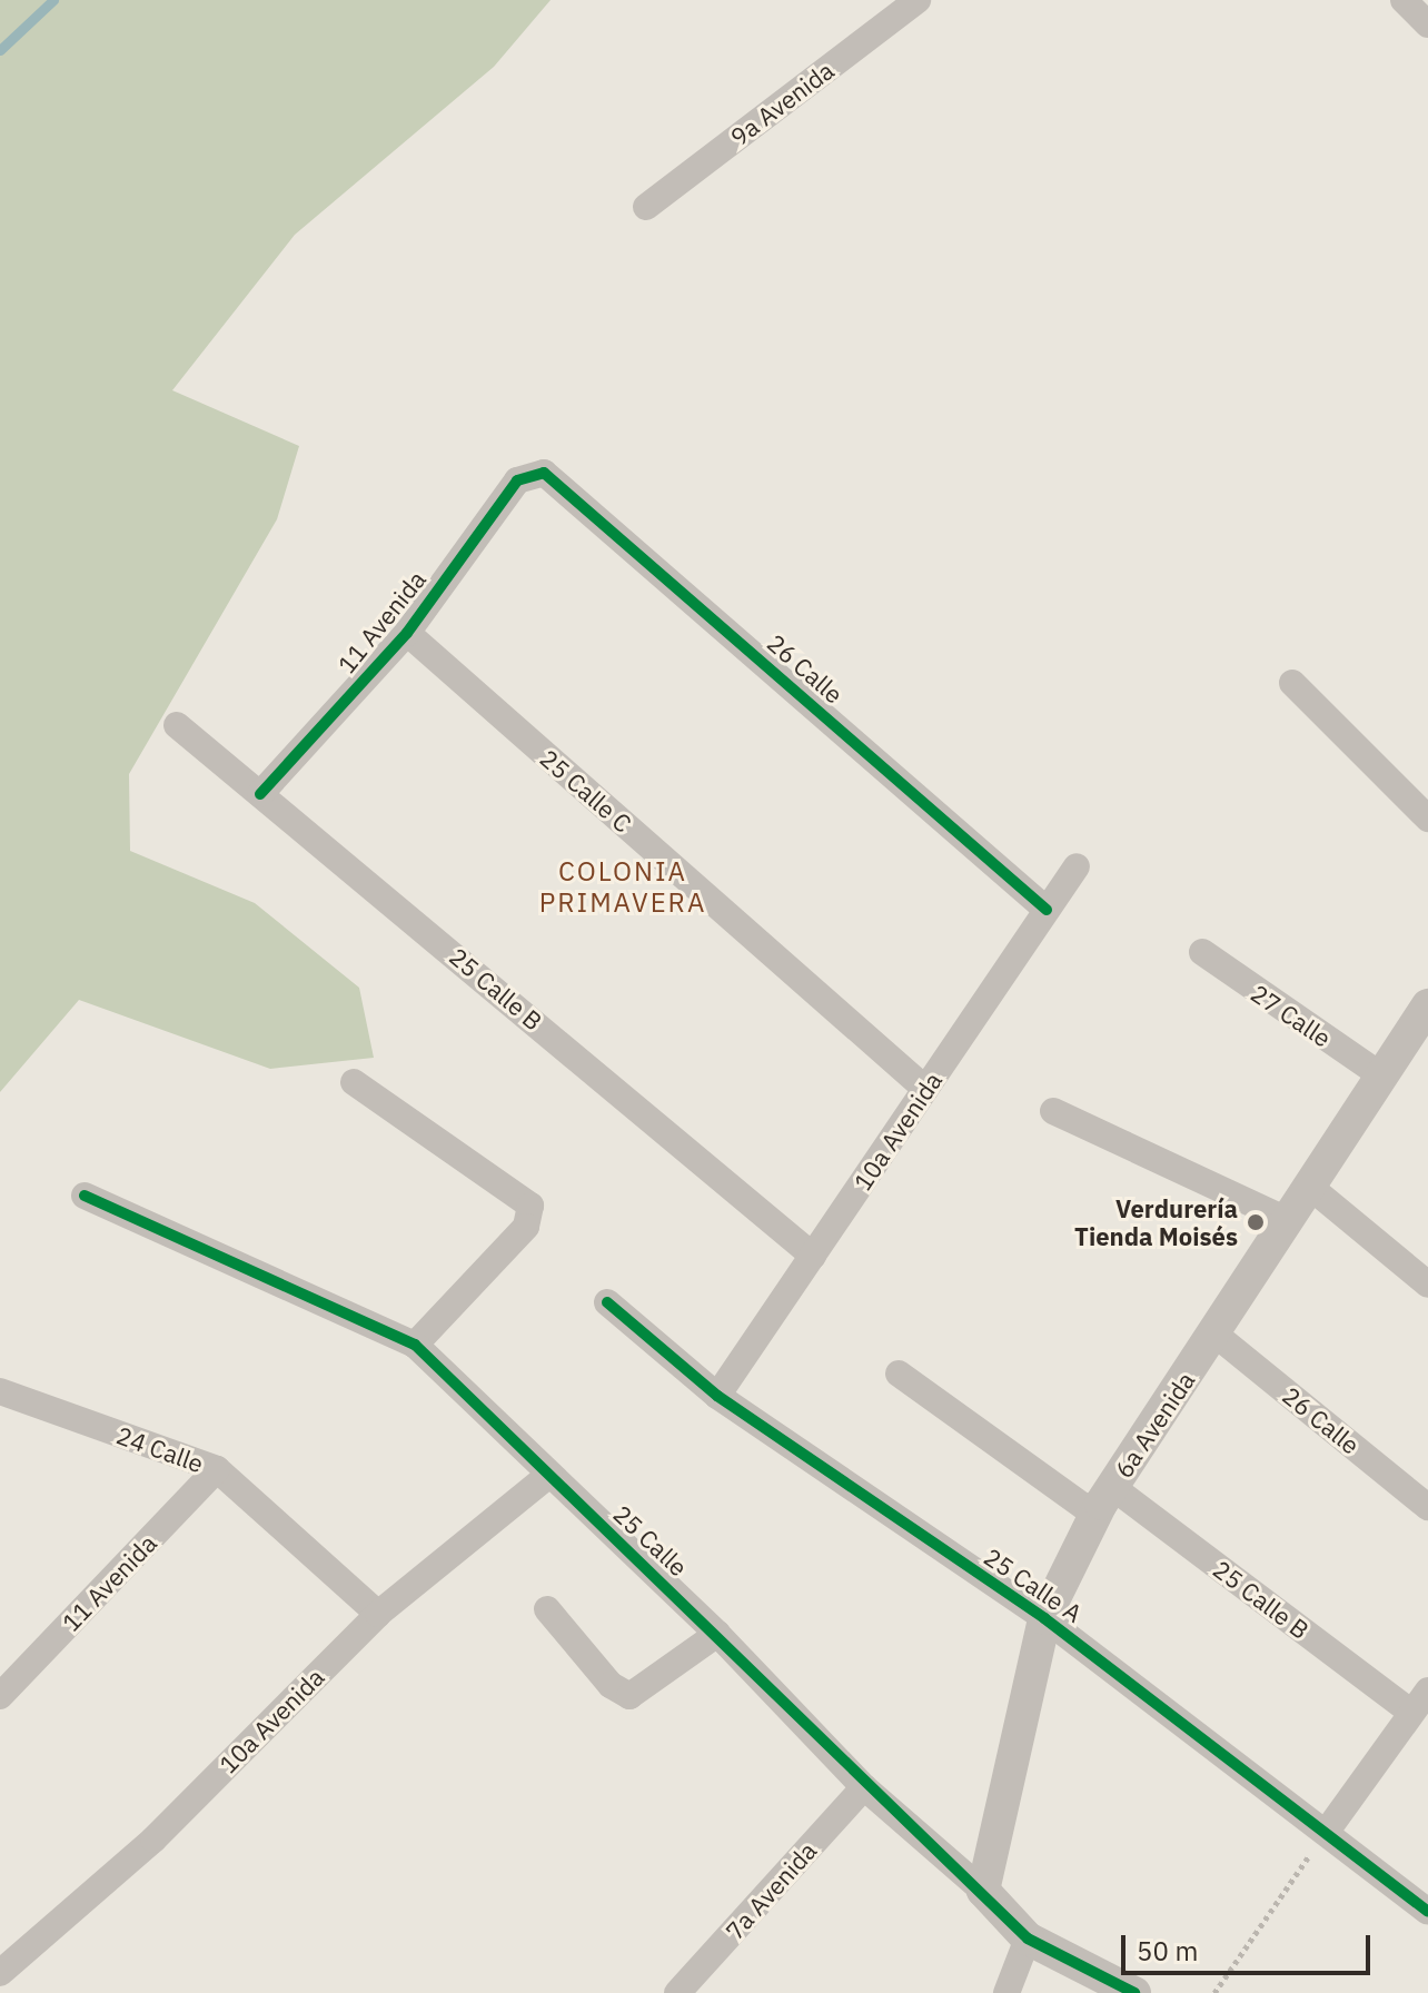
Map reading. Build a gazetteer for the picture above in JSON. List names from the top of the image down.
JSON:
{
  "streets": {
    "street": [
      "9a Avenida",
      "11 Avenida",
      "26 Calle",
      "25 Calle C",
      "25 Calle B",
      "27 Calle",
      "10a Avenida",
      "6a Avenida",
      "24 Calle",
      "25 Calle",
      "25 Calle A",
      "7a Avenida"
    ]
  },
  "crossings": [
    ["11 Avenida", "26 Calle"],
    ["11 Avenida", "25 Calle C"],
    ["11 Avenida", "25 Calle B"],
    ["11 Avenida", "24 Calle"],
    ["26 Calle", "10a Avenida"],
    ["26 Calle", "6a Avenida"],
    ["25 Calle C", "10a Avenida"],
    ["25 Calle B", "10a Avenida"],
    ["25 Calle B", "6a Avenida"],
    ["27 Calle", "6a Avenida"],
    ["10a Avenida", "24 Calle"],
    ["10a Avenida", "25 Calle"],
    ["10a Avenida", "25 Calle A"],
    ["6a Avenida", "25 Calle"],
    ["6a Avenida", "25 Calle A"],
    ["25 Calle", "7a Avenida"]
  ],
  "districts": ["COLONIA PRIMAVERA"],
  "places": ["Verdurería Tienda Moisés"],
  "scale_bar": "50 m"
}
